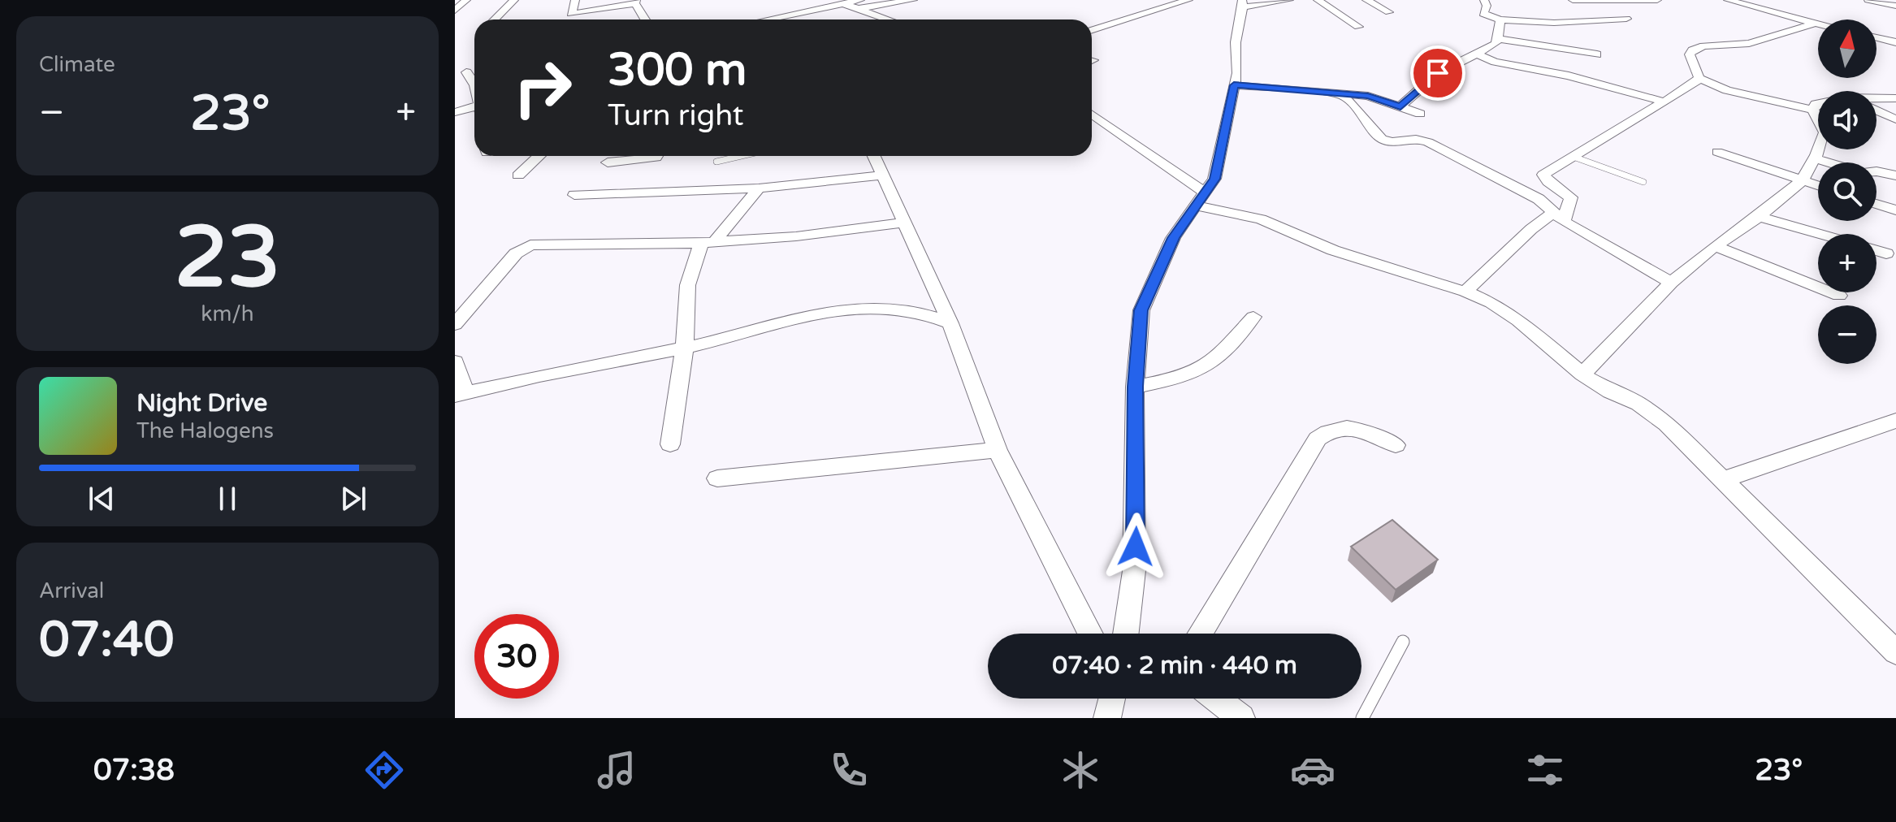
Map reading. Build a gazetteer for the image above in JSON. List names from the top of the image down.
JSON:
{
  "north": "top",
  "page": {
    "tile": [
      "Climate",
      ["23", "km/h"],
      ["Arrival", "07:40"]
    ],
    "map_buttons": ["+", "−"],
    "turn": ["300 m", "Turn right"],
    "heat": ["−", "23°", "+"],
    "song": ["Night Drive", "The Halogens"],
    "limit": "30",
    "trip": "07:40 · 2 min · 440 m",
    "tabs": ["07:38", "23°"]
  }
}
